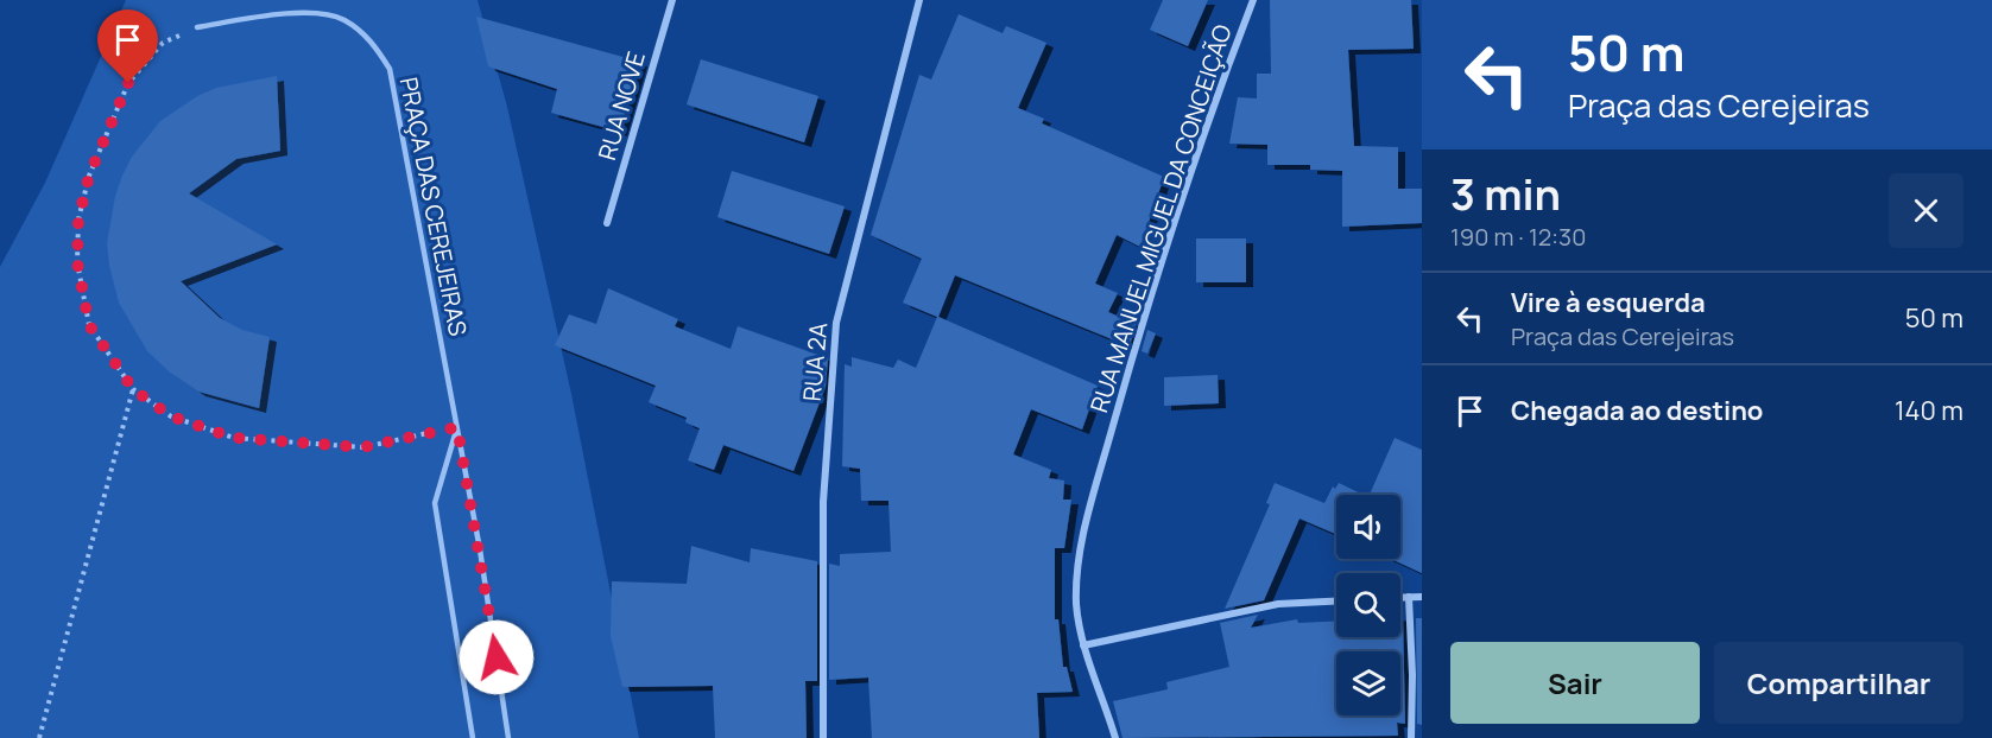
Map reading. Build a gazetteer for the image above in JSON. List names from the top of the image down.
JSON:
{
  "streets": {
    "street": ["RUA NOVE", "RUA MANUEL MIGUEL DA CONCEIÇÃO", "RUA 2A"],
    "lane": ["PRAÇA DAS CEREJEIRAS"]
  },
  "page": {
    "turn": ["50 m", "Praça das Cerejeiras"],
    "heading": ["3 min", "190 m · 12:30"],
    "list": [
      {
        "name": "Vire à esquerda",
        "note": "Praça das Cerejeiras",
        "value": "50 m"
      },
      {
        "name": "Chegada ao destino",
        "value": "140 m"
      }
    ],
    "buttons": ["Sair", "Compartilhar"]
  }
}
